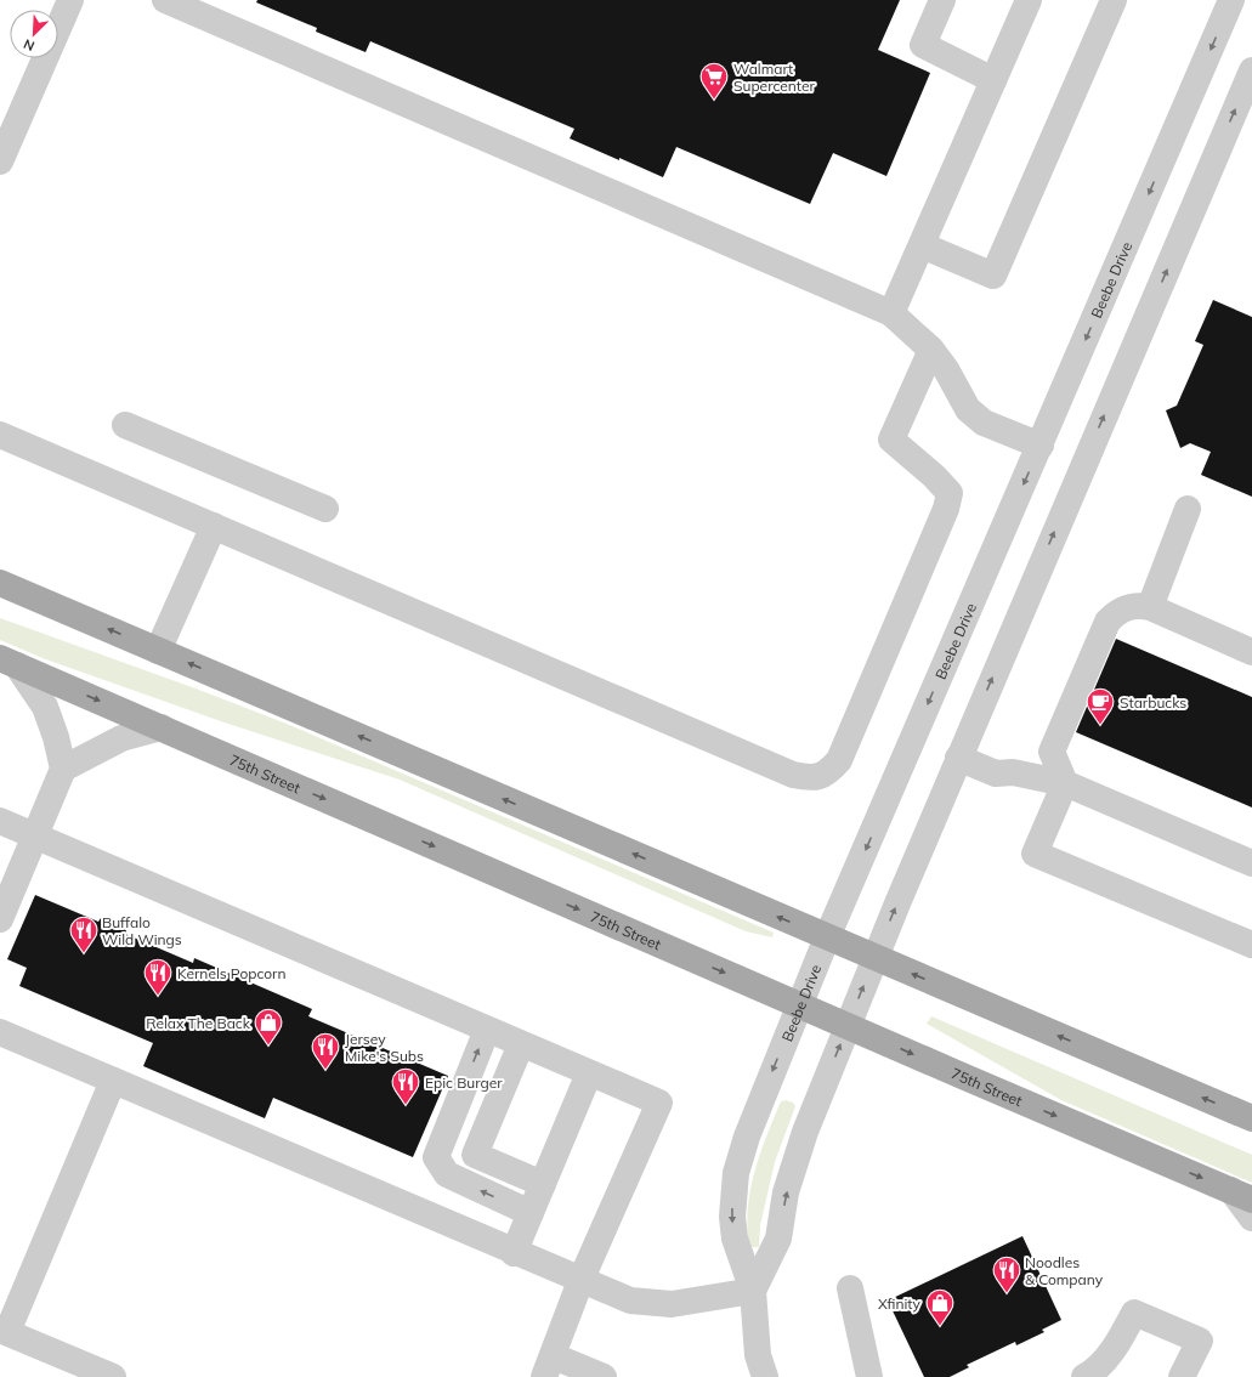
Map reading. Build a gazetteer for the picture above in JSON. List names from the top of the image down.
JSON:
{
  "streets": {
    "main road": ["75th Street"],
    "street": ["Beebe Drive"]
  },
  "crossings": [
    ["Beebe Drive", "75th Street"]
  ],
  "places": {
    "supermarket": ["Walmart Supercenter"],
    "cafe": ["Starbucks"],
    "restaurant": [
      "Buffalo Wild Wings",
      "Kernels Popcorn",
      "Jersey Mike's Subs",
      "Epic Burger",
      "Noodles & Company"
    ],
    "shop": ["Relax The Back", "Xfinity"]
  },
  "north": "bottom left"
}
